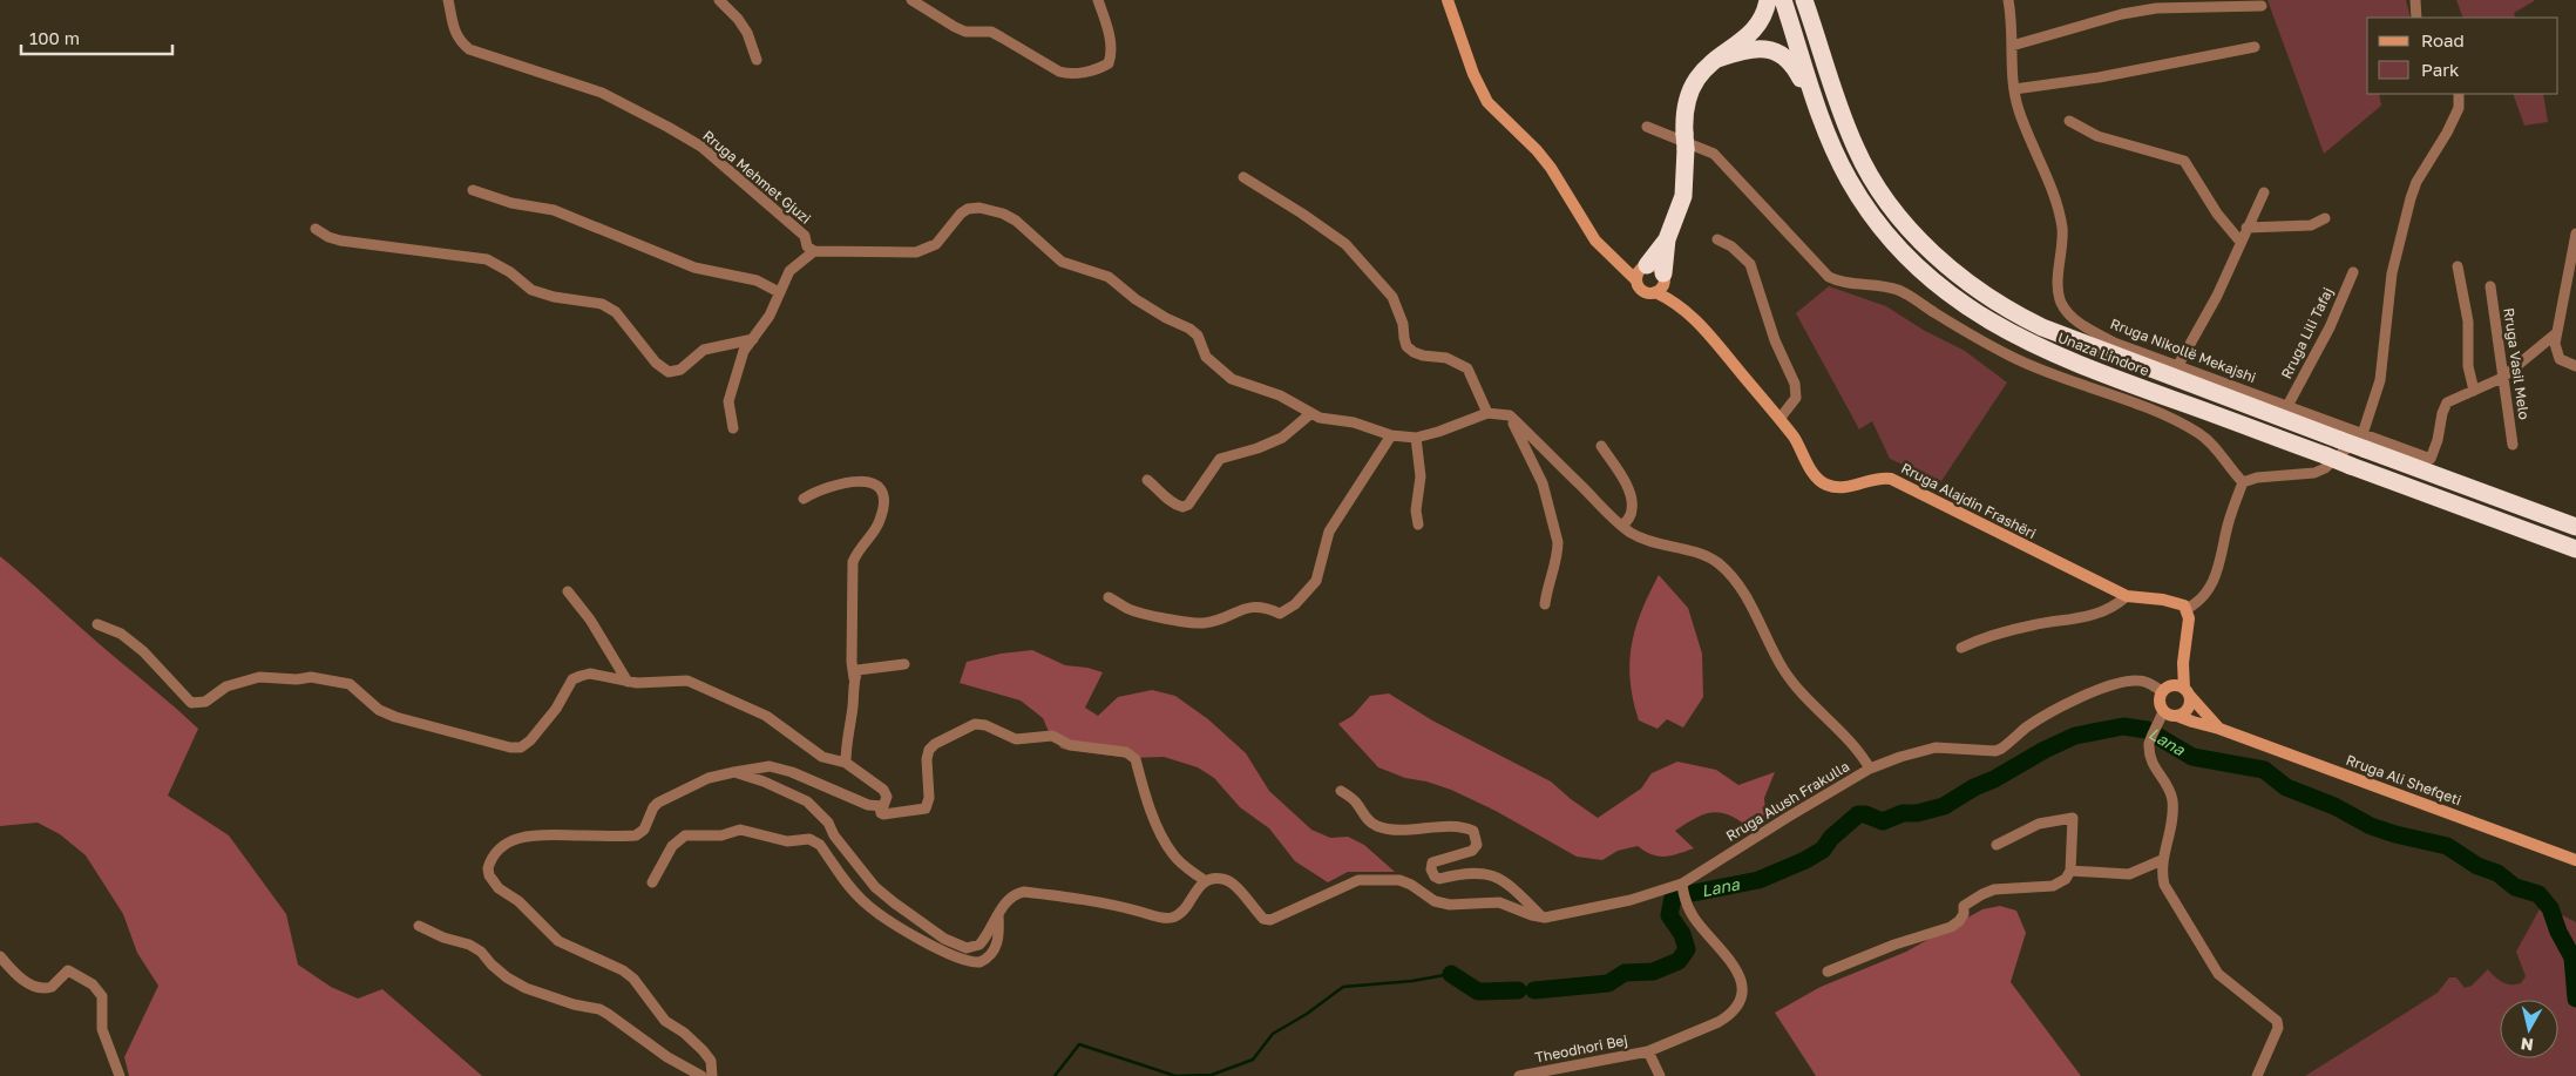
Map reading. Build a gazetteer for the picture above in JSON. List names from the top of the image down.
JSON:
{
  "streets": {
    "highway": ["Unaza Lindore"],
    "main road": ["Rruga Alajdin Frashëri", "Rruga Ali Shefqeti"],
    "street": [
      "Rruga Mehmet Gjuzi",
      "Rruga Lili Tafaj",
      "Rruga Nikollë Mekajshi",
      "Rruga Vasil Melo",
      "Rruga Alush Frakulla",
      "Theodhori Bej"
    ]
  },
  "crossings": [
    ["Rruga Lili Tafaj", "Rruga Nikollë Mekajshi"],
    ["Rruga Nikollë Mekajshi", "Unaza Lindore"],
    ["Rruga Ali Shefqeti", "Rruga Alush Frakulla"]
  ],
  "water": ["Lana"],
  "legend": ["Road", "Park"],
  "scale_bar": "100 m",
  "north": "bottom"
}
